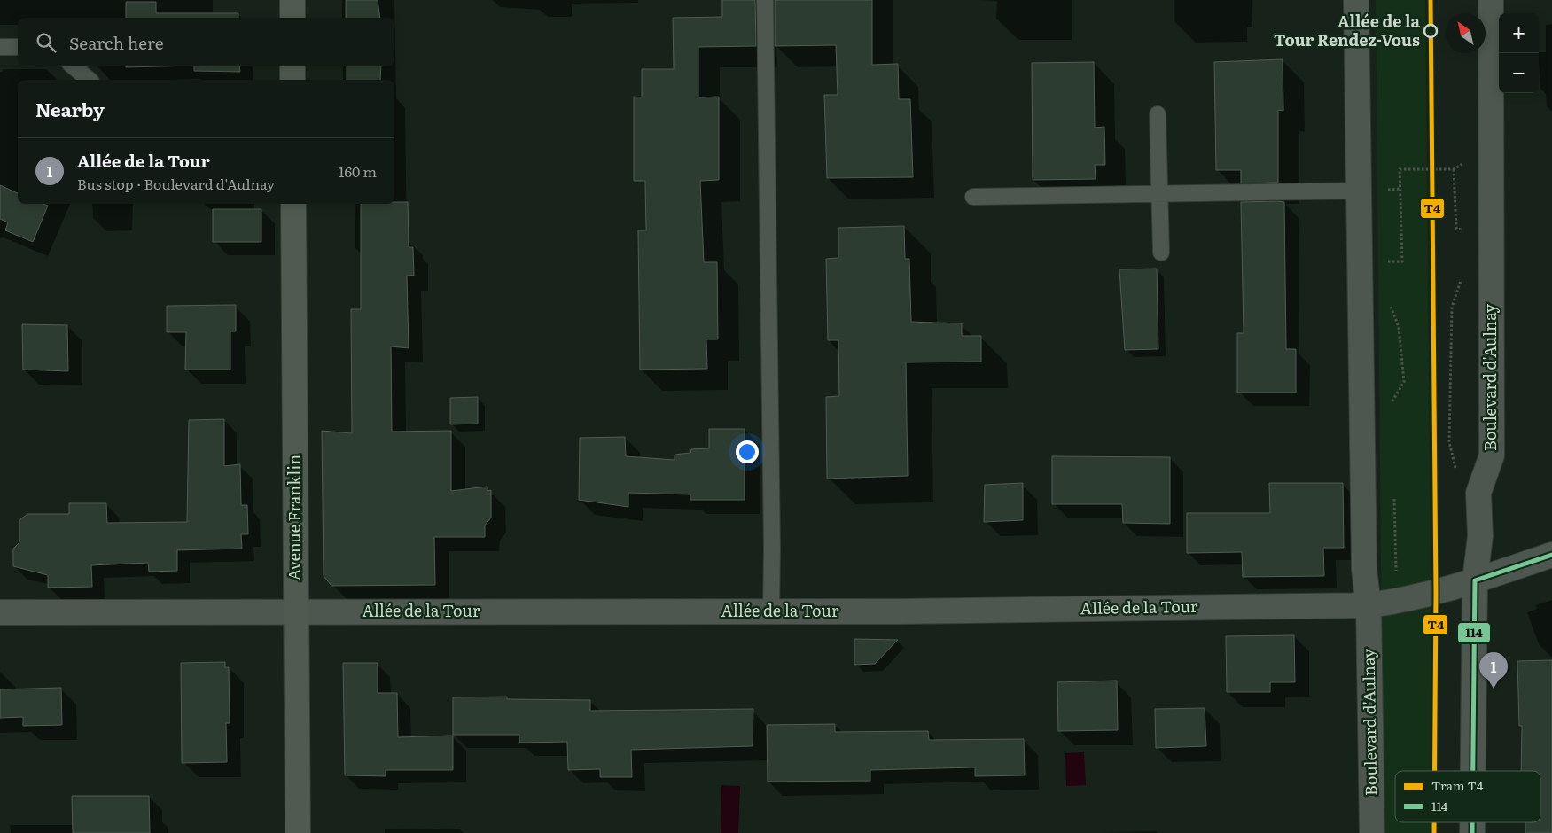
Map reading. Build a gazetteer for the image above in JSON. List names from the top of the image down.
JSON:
{
  "streets": {
    "street": ["Boulevard d'Aulnay", "Avenue Franklin", "Allée de la Tour"]
  },
  "crossings": [
    ["Boulevard d'Aulnay", "Allée de la Tour"],
    ["Avenue Franklin", "Allée de la Tour"]
  ],
  "places": ["Allée de la Tour Rendez-Vous"],
  "lines": ["tram line T4", "transit line 114"],
  "legend": ["Tram T4", "114"],
  "north": "top left",
  "page": {
    "map_buttons": ["+", "−"],
    "search": "Search here",
    "heading": "Nearby",
    "list": [
      {
        "mark": "1",
        "name": "Allée de la Tour",
        "note": "Bus stop · Boulevard d'Aulnay",
        "value": "160 m"
      }
    ],
    "pins": "1"
  }
}
